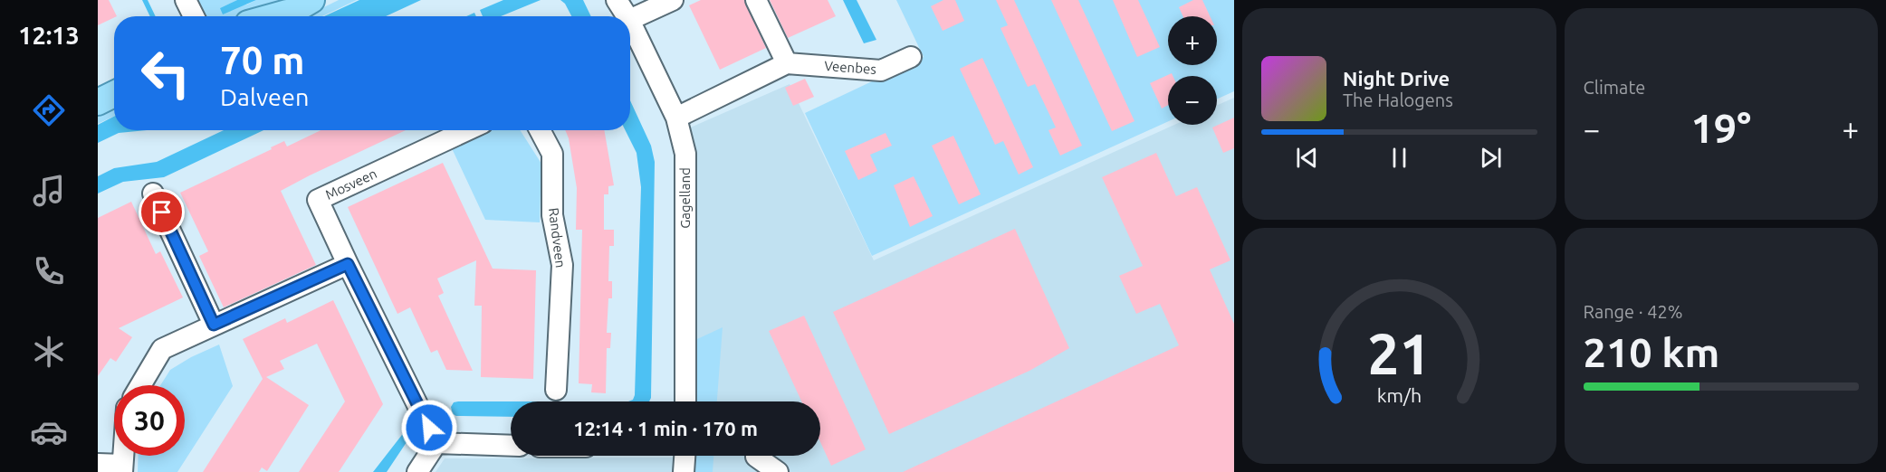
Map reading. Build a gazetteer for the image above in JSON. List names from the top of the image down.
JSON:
{
  "streets": {
    "street": [
      "Veenbes",
      "Mosveen",
      "Gagelland",
      "Randveen"
    ]
  },
  "page": {
    "tabs": "12:13",
    "tile": [
      "Climate",
      ["Range · 42%", "210 km"]
    ],
    "map_buttons": ["+", "−"],
    "turn": ["70 m", "Dalveen"],
    "song": ["Night Drive", "The Halogens"],
    "heat": ["−", "19°", "+"],
    "limit": "30",
    "trip": "12:14 · 1 min · 170 m",
    "gauge": ["21", "km/h"]
  }
}
